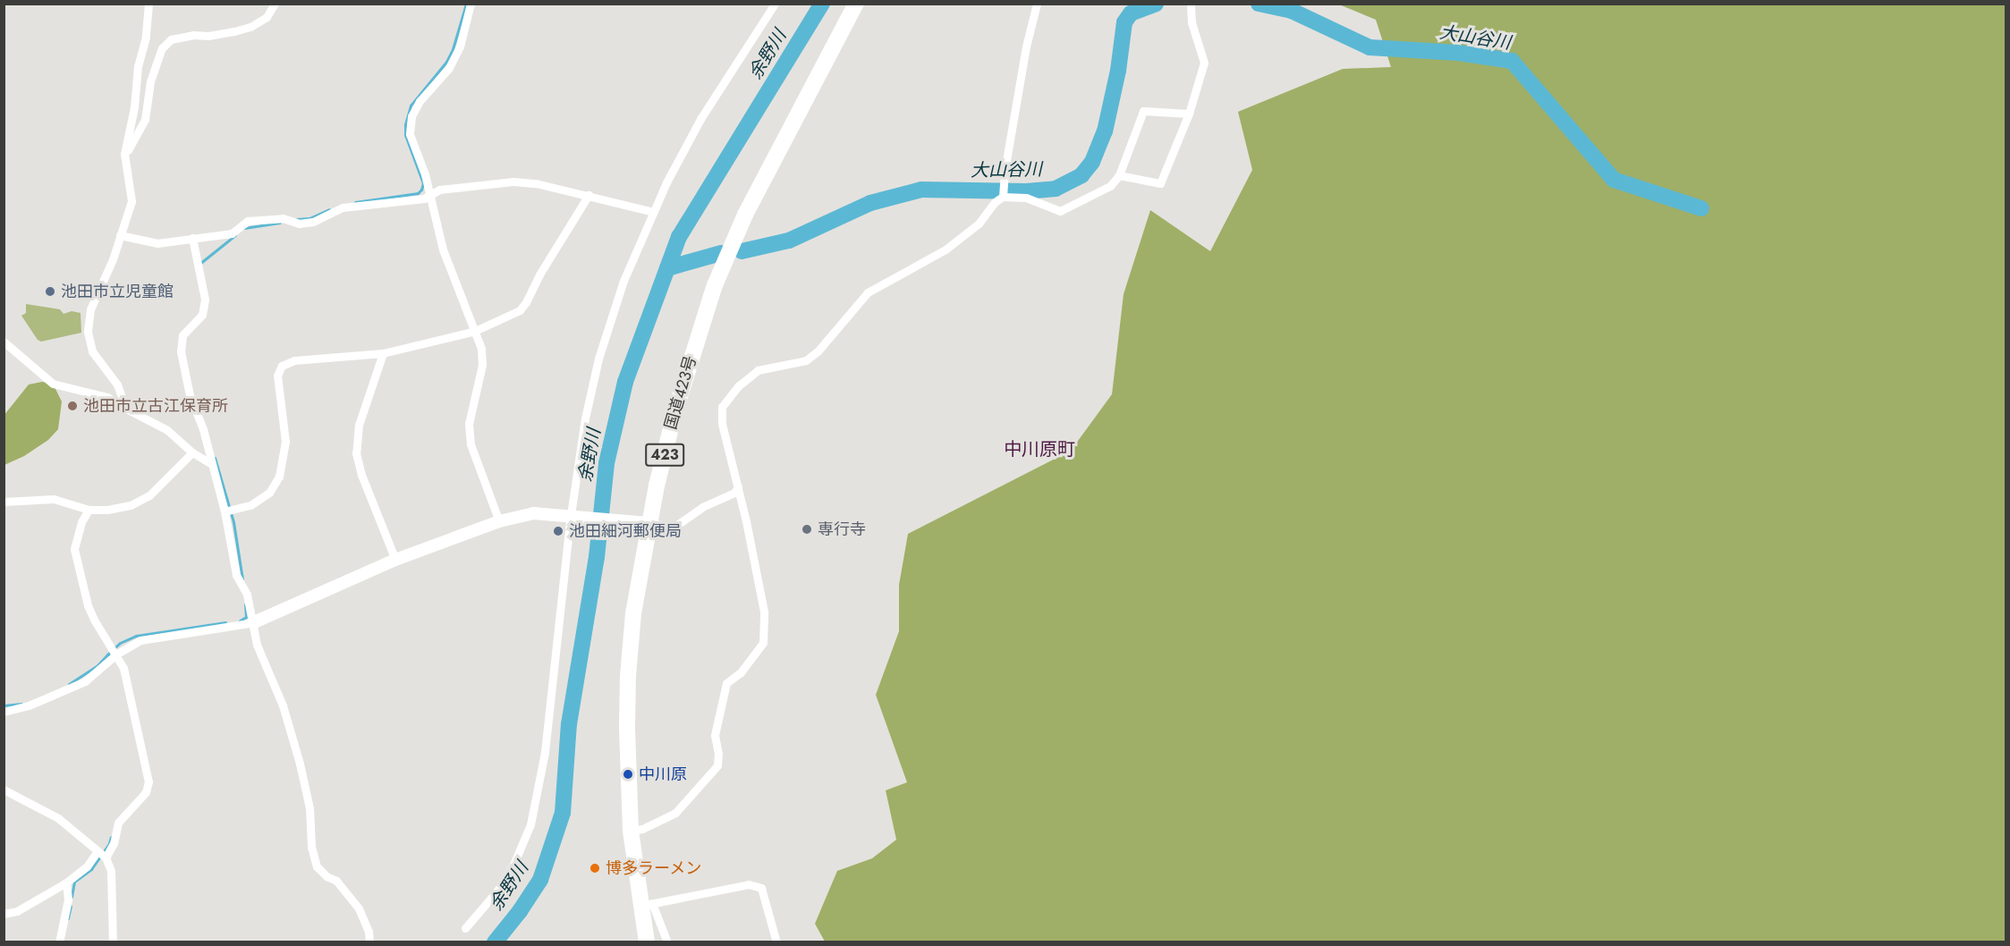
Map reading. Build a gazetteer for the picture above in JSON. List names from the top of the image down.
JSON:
{
  "streets": {
    "highway": ["国道423号", "423"]
  },
  "districts": ["中川原町"],
  "water": ["大山谷川", "余野川"],
  "places": [
    "池田市立児童館",
    "池田市立古江保育所",
    "専行寺",
    "池田細河郵便局",
    "中川原",
    "博多ラーメン"
  ]
}
